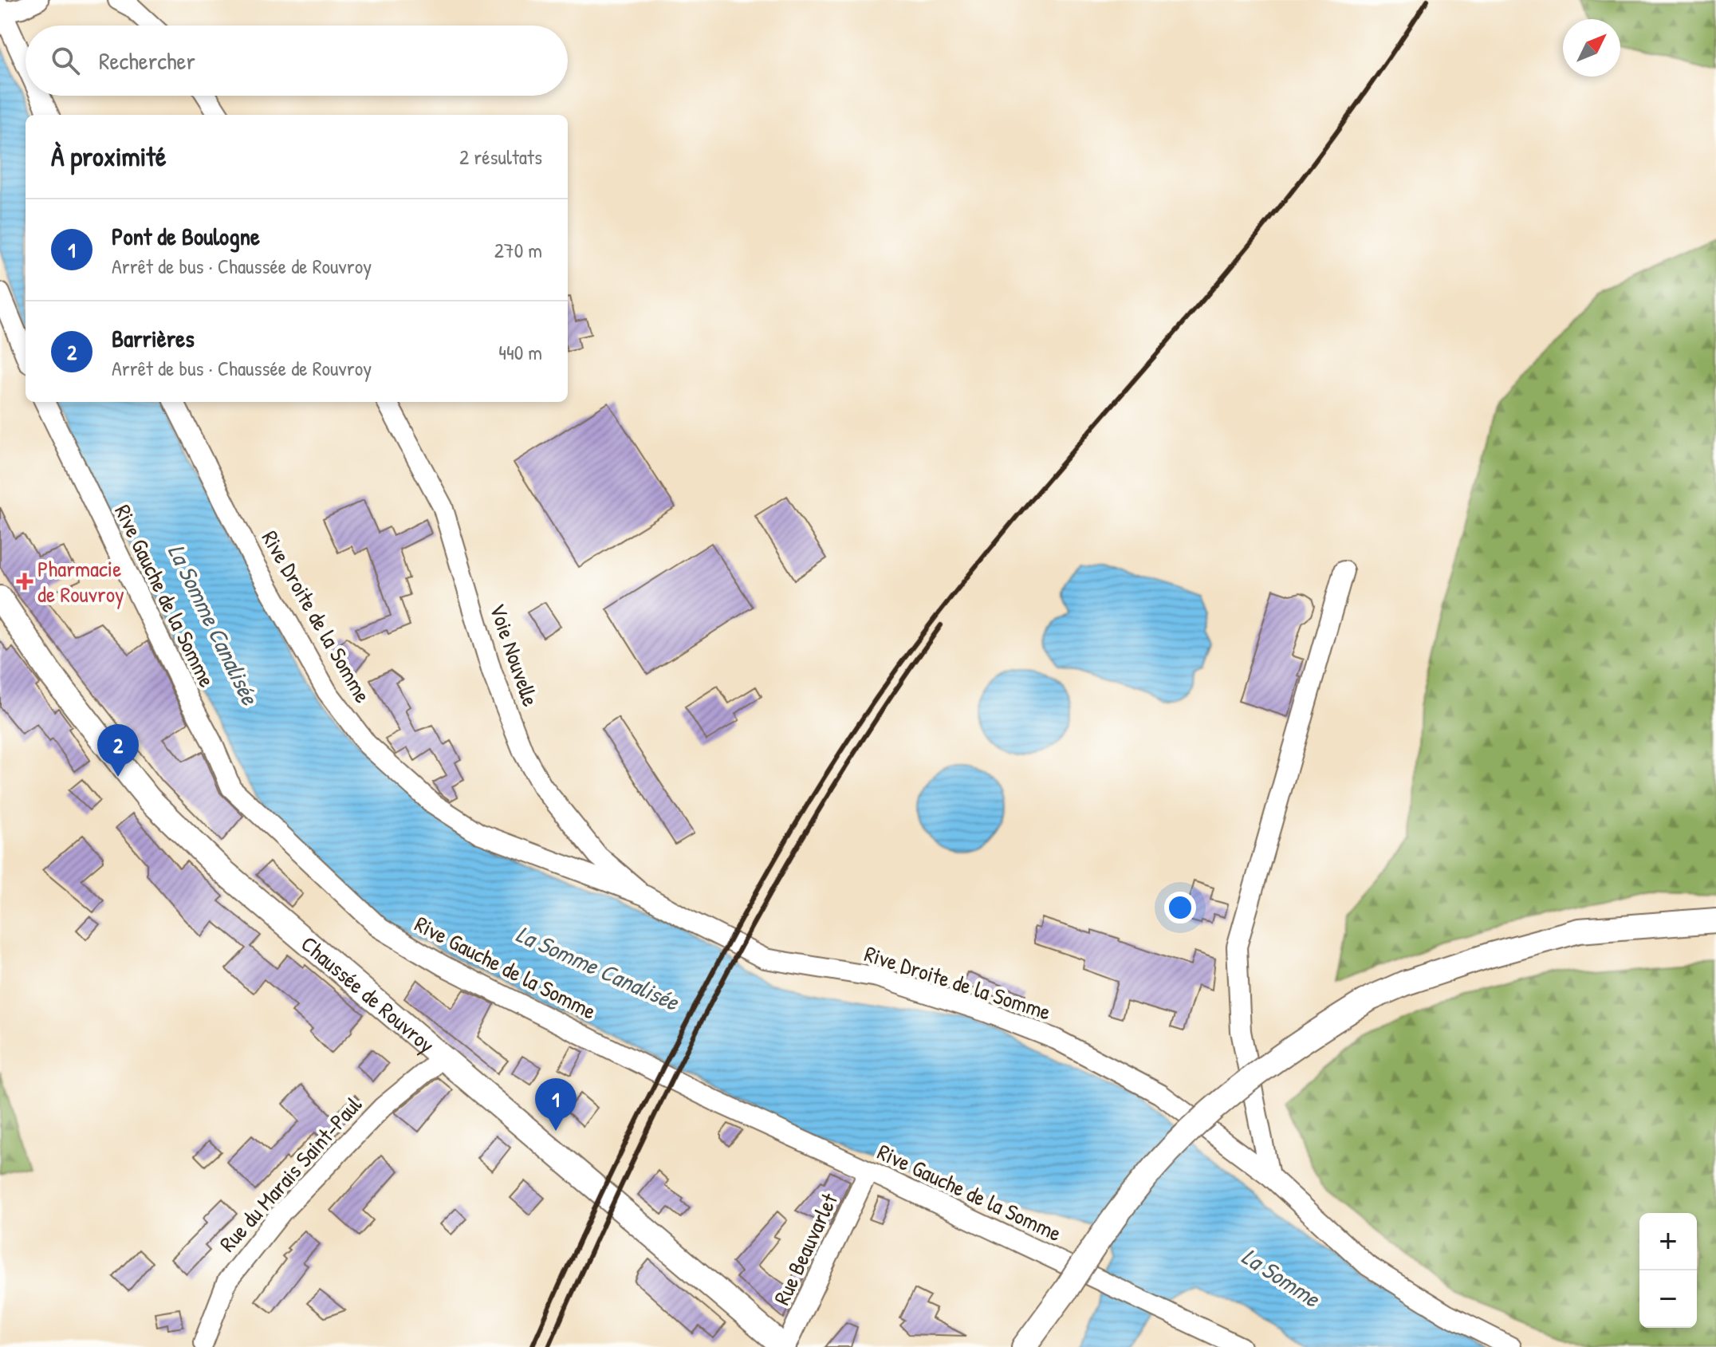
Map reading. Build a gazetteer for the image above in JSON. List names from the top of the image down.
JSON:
{
  "streets": {
    "main road": ["Chaussée de Rouvroy"],
    "street": [
      "Rive Gauche de la Somme",
      "Rive Droite de la Somme",
      "Voie Nouvelle",
      "Rue du Marais Saint-Paul",
      "Rue Beauvarlet"
    ]
  },
  "crossings": [
    ["Rive Gauche de la Somme", "Rue Beauvarlet"],
    ["Rive Droite de la Somme", "Voie Nouvelle"],
    ["Chaussée de Rouvroy", "Rue du Marais Saint-Paul"],
    ["Chaussée de Rouvroy", "Rue Beauvarlet"]
  ],
  "water": ["La Somme Canalisée", "La Somme"],
  "places": {
    "health": ["Pharmacie de Rouvroy"]
  },
  "north": "top right",
  "page": {
    "search": "Rechercher",
    "heading": ["À proximité", "2 résultats"],
    "list": [
      {
        "mark": "1",
        "name": "Pont de Boulogne",
        "note": "Arrêt de bus · Chaussée de Rouvroy",
        "value": "270 m"
      },
      {
        "mark": "2",
        "name": "Barrières",
        "note": "Arrêt de bus · Chaussée de Rouvroy",
        "value": "440 m"
      }
    ],
    "pins": ["2", "1"],
    "map_buttons": ["+", "−"]
  }
}
